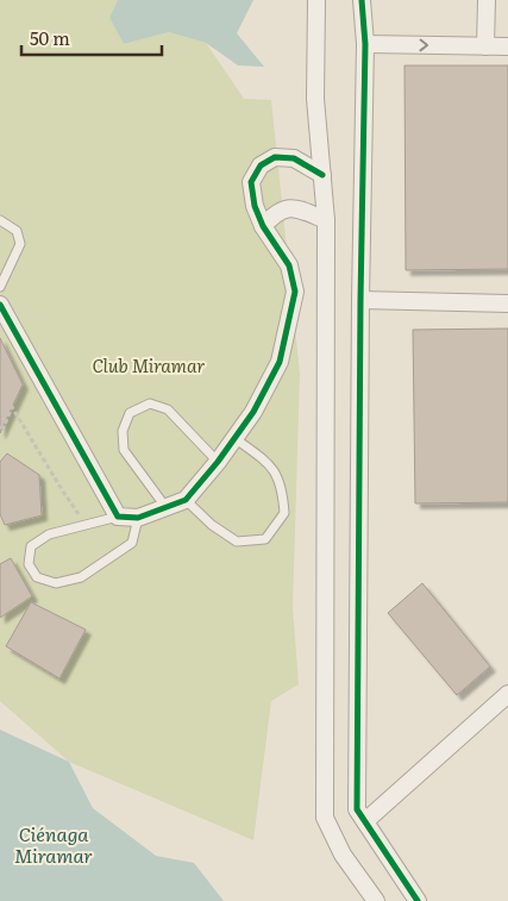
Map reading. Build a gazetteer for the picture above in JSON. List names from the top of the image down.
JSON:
{
  "water": ["Ciénaga Miramar"],
  "parks": ["Club Miramar"],
  "scale_bar": "50 m"
}
